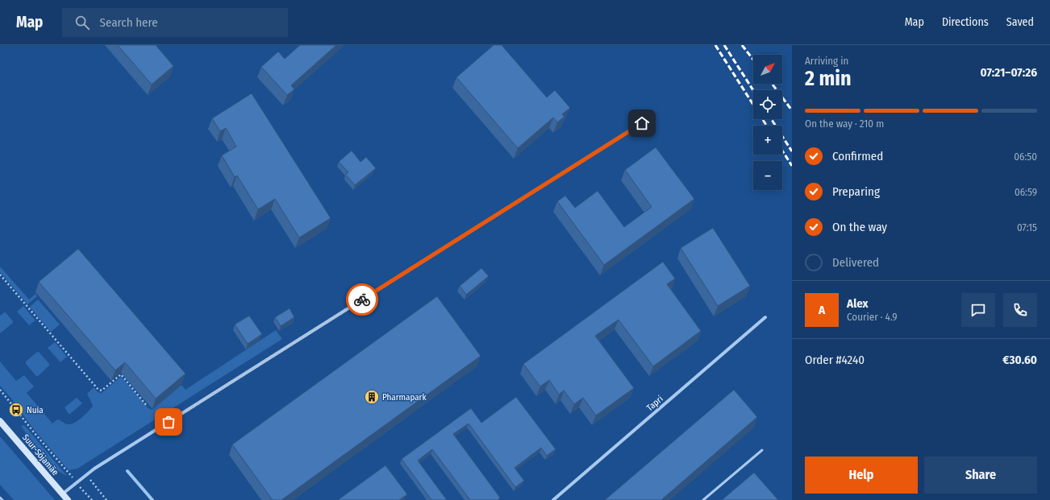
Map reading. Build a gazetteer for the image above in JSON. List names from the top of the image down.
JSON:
{
  "streets": {
    "main road": ["Suur-Sõjamäe"],
    "street": ["Tapri"]
  },
  "places": {
    "building": ["Pharmapark"],
    "bus stop": ["Nuia"]
  },
  "north": "top right",
  "page": {
    "header": "Map",
    "search": "Search here",
    "nav": ["Map", "Directions", "Saved"],
    "heading": ["2 min", "Arriving in", "07:21–07:26"],
    "panel": [
      "Alex",
      "Courier · 4.9",
      "Order #4240",
      "€30.60"
    ],
    "map_buttons": ["+", "−"],
    "bar": "On the way · 210 m",
    "list": [
      ["Confirmed", "06:50"],
      ["Preparing", "06:59"],
      ["On the way", "07:15"],
      "Delivered"
    ],
    "round": "A",
    "buttons": ["Help", "Share"]
  }
}
